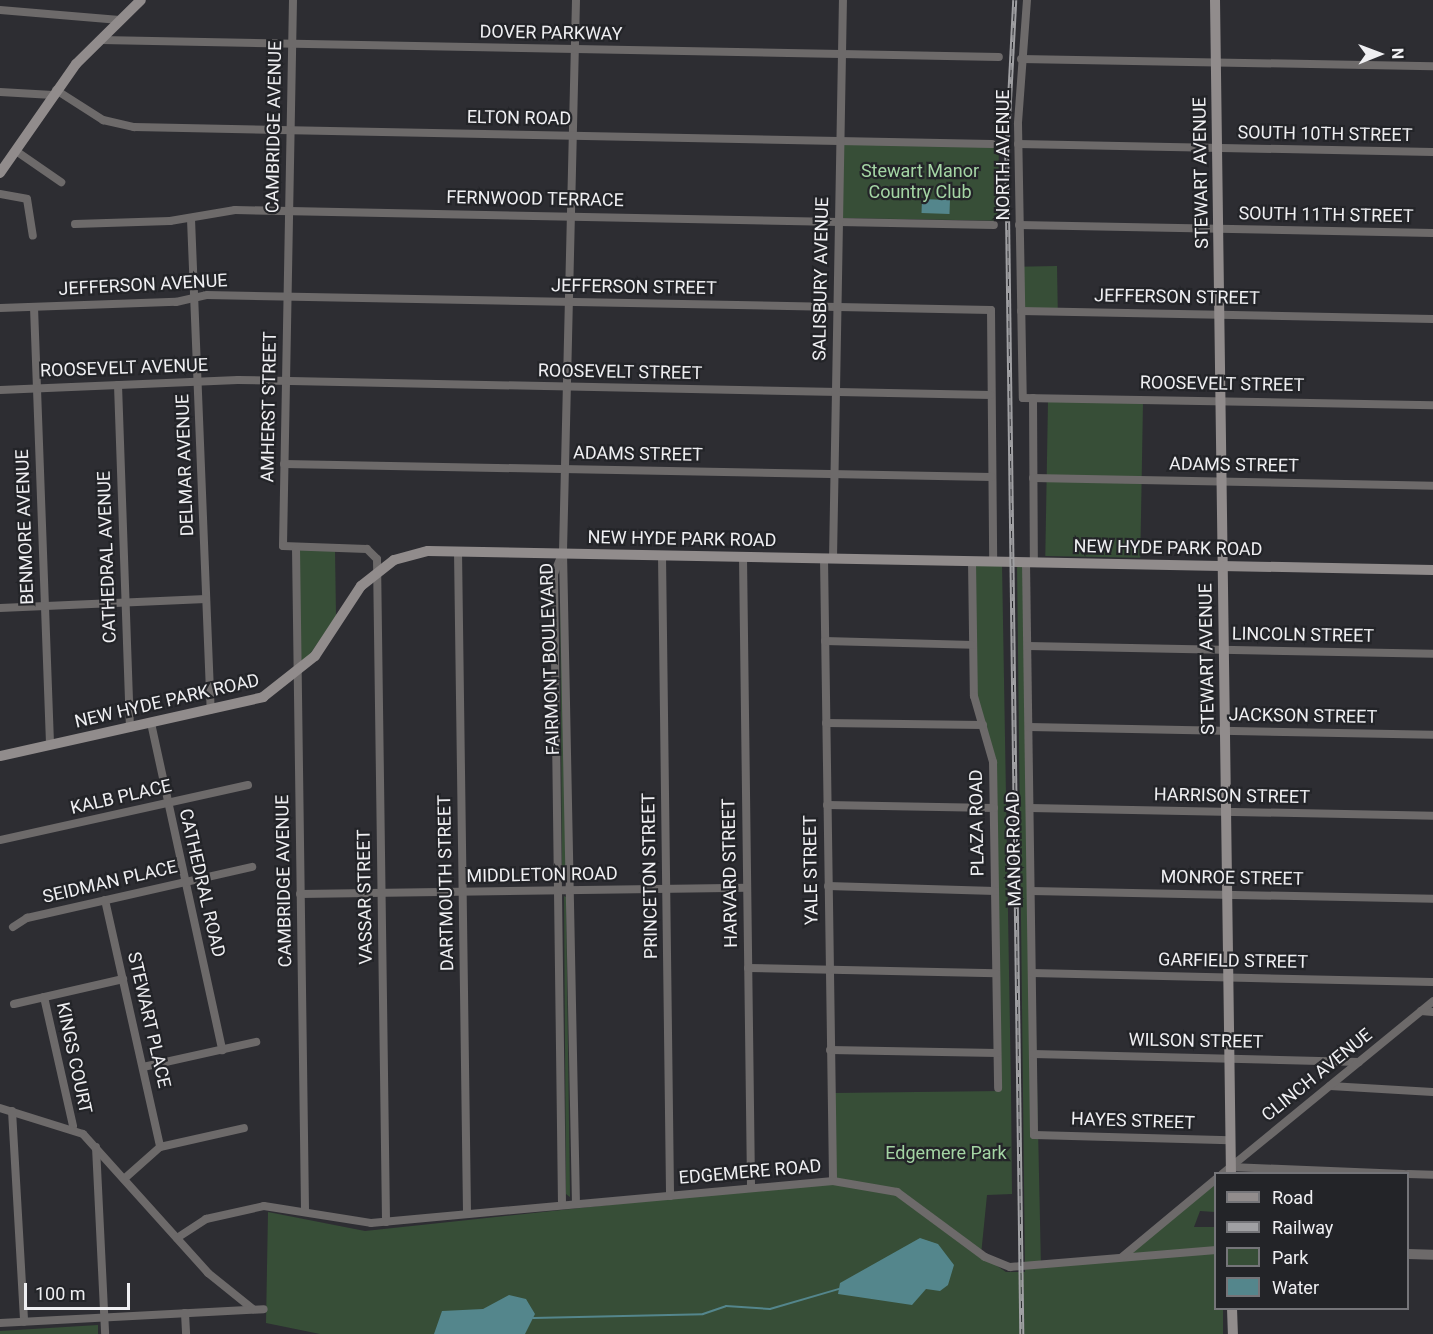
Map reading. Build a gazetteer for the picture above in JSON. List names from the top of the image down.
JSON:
{
  "streets": {
    "main road": ["STEWART AVENUE", "NEW HYDE PARK ROAD"],
    "street": [
      "DOVER PARKWAY",
      "ELTON ROAD",
      "CAMBRIDGE AVENUE",
      "SOUTH 10TH STREET",
      "NORTH AVENUE",
      "FERNWOOD TERRACE",
      "SOUTH 11TH STREET",
      "SALISBURY AVENUE",
      "JEFFERSON AVENUE",
      "JEFFERSON STREET",
      "ROOSEVELT AVENUE",
      "ROOSEVELT STREET",
      "AMHERST STREET",
      "ADAMS STREET",
      "DELMAR AVENUE",
      "BENMORE AVENUE",
      "CATHEDRAL AVENUE",
      "LINCOLN STREET",
      "FAIRMONT BOULEVARD",
      "JACKSON STREET",
      "HARRISON STREET",
      "KALB PLACE",
      "PLAZA ROAD",
      "MANOR ROAD",
      "YALE STREET",
      "HARVARD STREET",
      "MIDDLETON ROAD",
      "PRINCETON STREET",
      "MONROE STREET",
      "SEIDMAN PLACE",
      "CATHEDRAL ROAD",
      "DARTMOUTH STREET",
      "VASSAR STREET",
      "GARFIELD STREET",
      "STEWART PLACE",
      "WILSON STREET",
      "KINGS COURT",
      "CLINCH AVENUE",
      "HAYES STREET",
      "EDGEMERE ROAD"
    ]
  },
  "crossings": [
    ["DOVER PARKWAY", "CAMBRIDGE AVENUE"],
    ["DOVER PARKWAY", "SALISBURY AVENUE"],
    ["ELTON ROAD", "CAMBRIDGE AVENUE"],
    ["ELTON ROAD", "SALISBURY AVENUE"],
    ["CAMBRIDGE AVENUE", "FERNWOOD TERRACE"],
    ["CAMBRIDGE AVENUE", "AMHERST STREET"],
    ["CAMBRIDGE AVENUE", "NEW HYDE PARK ROAD"],
    ["CAMBRIDGE AVENUE", "MIDDLETON ROAD"],
    ["CAMBRIDGE AVENUE", "EDGEMERE ROAD"],
    ["SOUTH 10TH STREET", "NORTH AVENUE"],
    ["SOUTH 10TH STREET", "STEWART AVENUE"],
    ["NORTH AVENUE", "SOUTH 11TH STREET"],
    ["NORTH AVENUE", "JEFFERSON STREET"],
    ["NORTH AVENUE", "MANOR ROAD"],
    ["STEWART AVENUE", "SOUTH 11TH STREET"],
    ["STEWART AVENUE", "JEFFERSON STREET"],
    ["STEWART AVENUE", "ROOSEVELT STREET"],
    ["STEWART AVENUE", "ADAMS STREET"],
    ["STEWART AVENUE", "NEW HYDE PARK ROAD"],
    ["STEWART AVENUE", "LINCOLN STREET"],
    ["STEWART AVENUE", "JACKSON STREET"],
    ["STEWART AVENUE", "HARRISON STREET"],
    ["STEWART AVENUE", "MONROE STREET"],
    ["STEWART AVENUE", "GARFIELD STREET"],
    ["STEWART AVENUE", "WILSON STREET"],
    ["STEWART AVENUE", "CLINCH AVENUE"],
    ["STEWART AVENUE", "HAYES STREET"],
    ["FERNWOOD TERRACE", "SALISBURY AVENUE"],
    ["FERNWOOD TERRACE", "DELMAR AVENUE"],
    ["SALISBURY AVENUE", "JEFFERSON STREET"],
    ["SALISBURY AVENUE", "ROOSEVELT STREET"],
    ["SALISBURY AVENUE", "ADAMS STREET"],
    ["SALISBURY AVENUE", "NEW HYDE PARK ROAD"],
    ["SALISBURY AVENUE", "YALE STREET"],
    ["JEFFERSON AVENUE", "JEFFERSON STREET"],
    ["JEFFERSON AVENUE", "AMHERST STREET"],
    ["JEFFERSON AVENUE", "DELMAR AVENUE"],
    ["JEFFERSON AVENUE", "BENMORE AVENUE"],
    ["JEFFERSON STREET", "ROOSEVELT STREET"],
    ["JEFFERSON STREET", "AMHERST STREET"],
    ["JEFFERSON STREET", "MANOR ROAD"],
    ["ROOSEVELT AVENUE", "ROOSEVELT STREET"],
    ["ROOSEVELT AVENUE", "DELMAR AVENUE"],
    ["ROOSEVELT AVENUE", "BENMORE AVENUE"],
    ["ROOSEVELT AVENUE", "CATHEDRAL AVENUE"],
    ["ROOSEVELT STREET", "AMHERST STREET"],
    ["ROOSEVELT STREET", "MANOR ROAD"],
    ["AMHERST STREET", "ADAMS STREET"],
    ["ADAMS STREET", "MANOR ROAD"],
    ["DELMAR AVENUE", "NEW HYDE PARK ROAD"],
    ["BENMORE AVENUE", "NEW HYDE PARK ROAD"],
    ["NEW HYDE PARK ROAD", "CATHEDRAL AVENUE"],
    ["NEW HYDE PARK ROAD", "FAIRMONT BOULEVARD"],
    ["NEW HYDE PARK ROAD", "PLAZA ROAD"],
    ["NEW HYDE PARK ROAD", "MANOR ROAD"],
    ["NEW HYDE PARK ROAD", "YALE STREET"],
    ["NEW HYDE PARK ROAD", "HARVARD STREET"],
    ["NEW HYDE PARK ROAD", "PRINCETON STREET"],
    ["NEW HYDE PARK ROAD", "CATHEDRAL ROAD"],
    ["NEW HYDE PARK ROAD", "DARTMOUTH STREET"],
    ["NEW HYDE PARK ROAD", "VASSAR STREET"],
    ["LINCOLN STREET", "MANOR ROAD"],
    ["FAIRMONT BOULEVARD", "MIDDLETON ROAD"],
    ["FAIRMONT BOULEVARD", "EDGEMERE ROAD"],
    ["JACKSON STREET", "MANOR ROAD"],
    ["HARRISON STREET", "MANOR ROAD"],
    ["KALB PLACE", "CATHEDRAL ROAD"],
    ["MANOR ROAD", "MONROE STREET"],
    ["MANOR ROAD", "GARFIELD STREET"],
    ["MANOR ROAD", "WILSON STREET"],
    ["MANOR ROAD", "HAYES STREET"],
    ["YALE STREET", "EDGEMERE ROAD"],
    ["HARVARD STREET", "MIDDLETON ROAD"],
    ["HARVARD STREET", "EDGEMERE ROAD"],
    ["MIDDLETON ROAD", "PRINCETON STREET"],
    ["MIDDLETON ROAD", "DARTMOUTH STREET"],
    ["MIDDLETON ROAD", "VASSAR STREET"],
    ["PRINCETON STREET", "EDGEMERE ROAD"],
    ["SEIDMAN PLACE", "CATHEDRAL ROAD"],
    ["SEIDMAN PLACE", "STEWART PLACE"],
    ["DARTMOUTH STREET", "EDGEMERE ROAD"],
    ["VASSAR STREET", "EDGEMERE ROAD"],
    ["WILSON STREET", "CLINCH AVENUE"]
  ],
  "parks": ["Stewart Manor Country Club", "Edgemere Park"],
  "legend": [
    "Road",
    "Railway",
    "Park",
    "Water"
  ],
  "scale_bar": "100 m",
  "north": "right"
}
